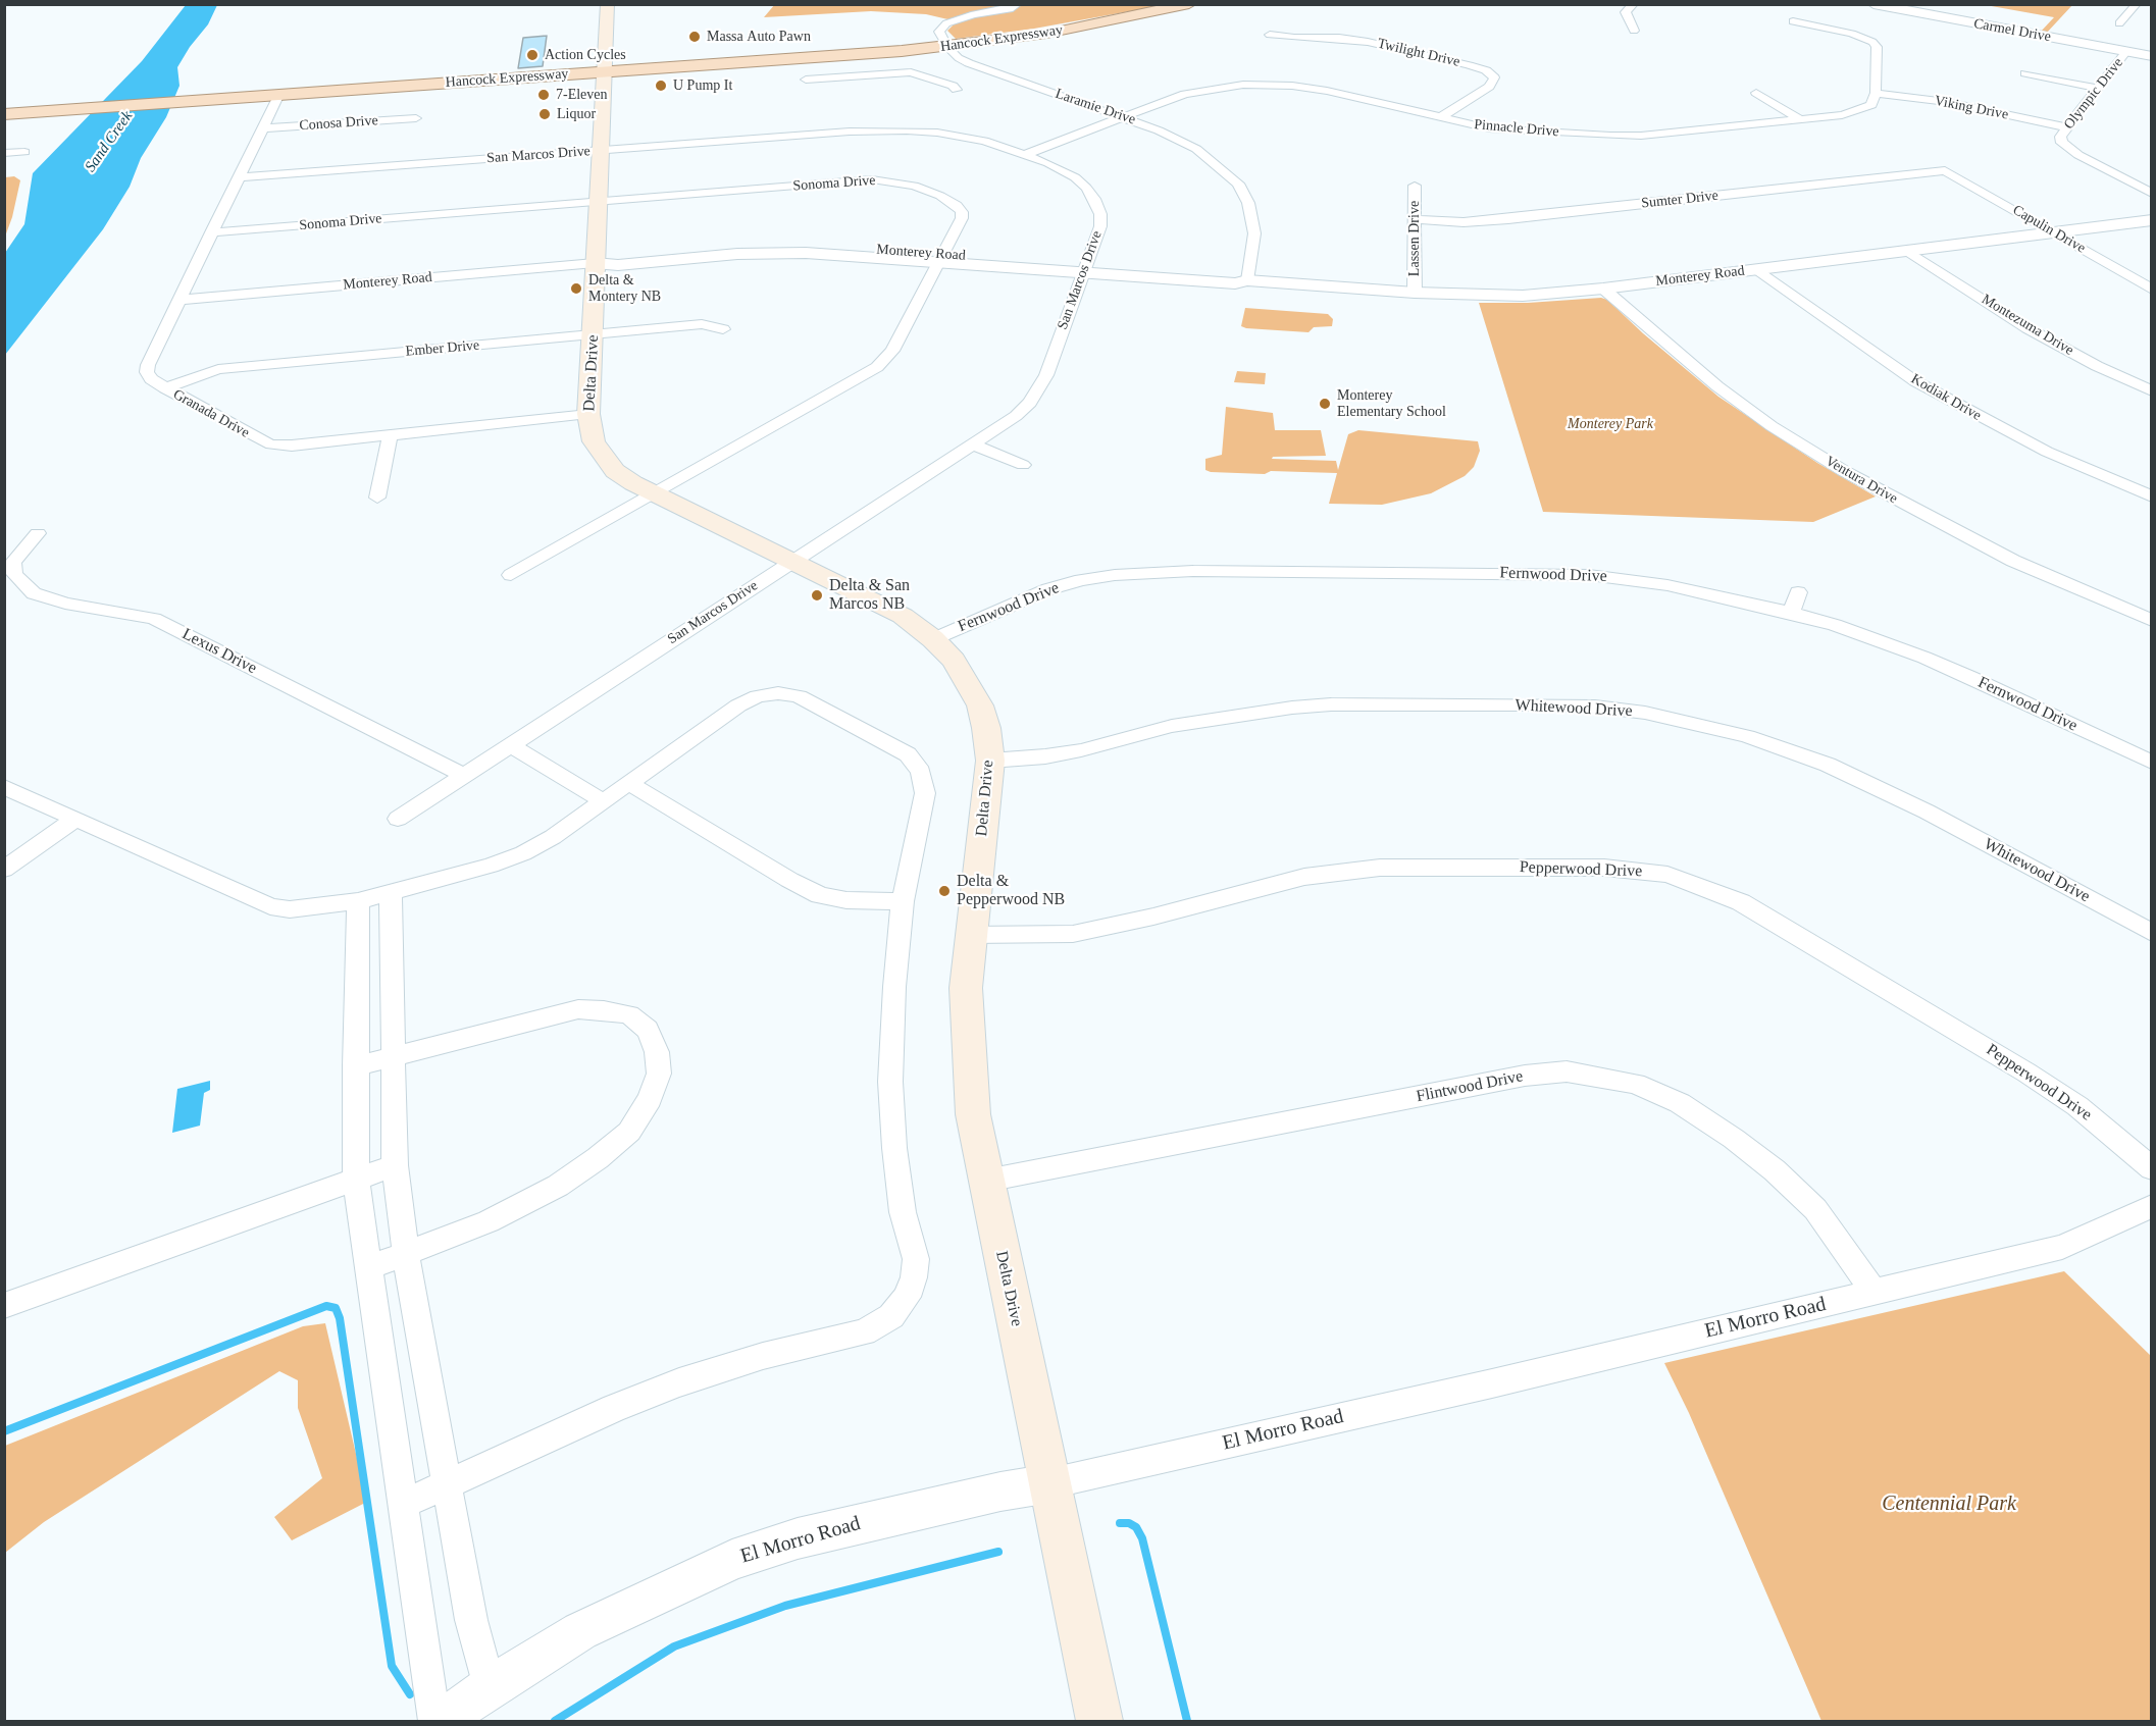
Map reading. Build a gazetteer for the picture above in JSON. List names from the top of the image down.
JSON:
{
  "streets": {
    "main road": ["Hancock Expressway", "Delta Drive"],
    "street": [
      "Carmel Drive",
      "Twilight Drive",
      "Olympic Drive",
      "Laramie Drive",
      "Viking Drive",
      "Conosa Drive",
      "Pinnacle Drive",
      "San Marcos Drive",
      "Sonoma Drive",
      "Sumter Drive",
      "Capulin Drive",
      "Lassen Drive",
      "Monterey Road",
      "Montezuma Drive",
      "Ember Drive",
      "Kodiak Drive",
      "Granada Drive",
      "Ventura Drive",
      "Fernwood Drive",
      "Lexus Drive",
      "Whitewood Drive",
      "Pepperwood Drive",
      "Flintwood Drive",
      "El Morro Road"
    ]
  },
  "crossings": [
    ["Carmel Drive", "Olympic Drive"],
    ["Hancock Expressway", "Laramie Drive"],
    ["Hancock Expressway", "Delta Drive"],
    ["Hancock Expressway", "Granada Drive"],
    ["Twilight Drive", "Pinnacle Drive"],
    ["Olympic Drive", "Viking Drive"],
    ["Laramie Drive", "Pinnacle Drive"],
    ["Laramie Drive", "Monterey Road"],
    ["Viking Drive", "Pinnacle Drive"],
    ["Conosa Drive", "Granada Drive"],
    ["Pinnacle Drive", "San Marcos Drive"],
    ["San Marcos Drive", "Monterey Road"],
    ["San Marcos Drive", "Delta Drive"],
    ["San Marcos Drive", "Granada Drive"],
    ["San Marcos Drive", "Lexus Drive"],
    ["Sonoma Drive", "Monterey Road"],
    ["Sonoma Drive", "Delta Drive"],
    ["Sonoma Drive", "Granada Drive"],
    ["Sumter Drive", "Capulin Drive"],
    ["Sumter Drive", "Lassen Drive"],
    ["Capulin Drive", "Monterey Road"],
    ["Lassen Drive", "Monterey Road"],
    ["Monterey Road", "Montezuma Drive"],
    ["Monterey Road", "Delta Drive"],
    ["Monterey Road", "Kodiak Drive"],
    ["Monterey Road", "Granada Drive"],
    ["Monterey Road", "Ventura Drive"],
    ["Ember Drive", "Delta Drive"],
    ["Ember Drive", "Granada Drive"],
    ["Delta Drive", "Granada Drive"],
    ["Delta Drive", "Fernwood Drive"],
    ["Delta Drive", "Whitewood Drive"],
    ["Delta Drive", "Pepperwood Drive"],
    ["Delta Drive", "Flintwood Drive"],
    ["Delta Drive", "El Morro Road"],
    ["Flintwood Drive", "El Morro Road"]
  ],
  "water": ["Sand Creek"],
  "parks": ["Monterey Park", "Centennial Park"],
  "places": [
    "Massa Auto Pawn",
    "Action Cycles",
    "U Pump It",
    "7-Eleven",
    "Liquor",
    "Delta & Montery NB",
    "Monterey Elementary School",
    "Delta & San Marcos NB",
    "Delta & Pepperwood NB"
  ]
}
